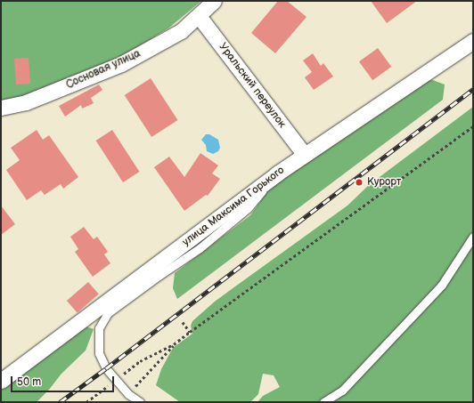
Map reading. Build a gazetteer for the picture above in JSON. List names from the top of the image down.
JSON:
{
  "streets": {
    "street": ["Сосновая улица", "Уральский переулок", "улица Максима Горького"]
  },
  "crossings": [
    ["Сосновая улица", "Уральский переулок"],
    ["Уральский переулок", "улица Максима Горького"]
  ],
  "places": ["Курорт"],
  "scale_bar": "50 m"
}
